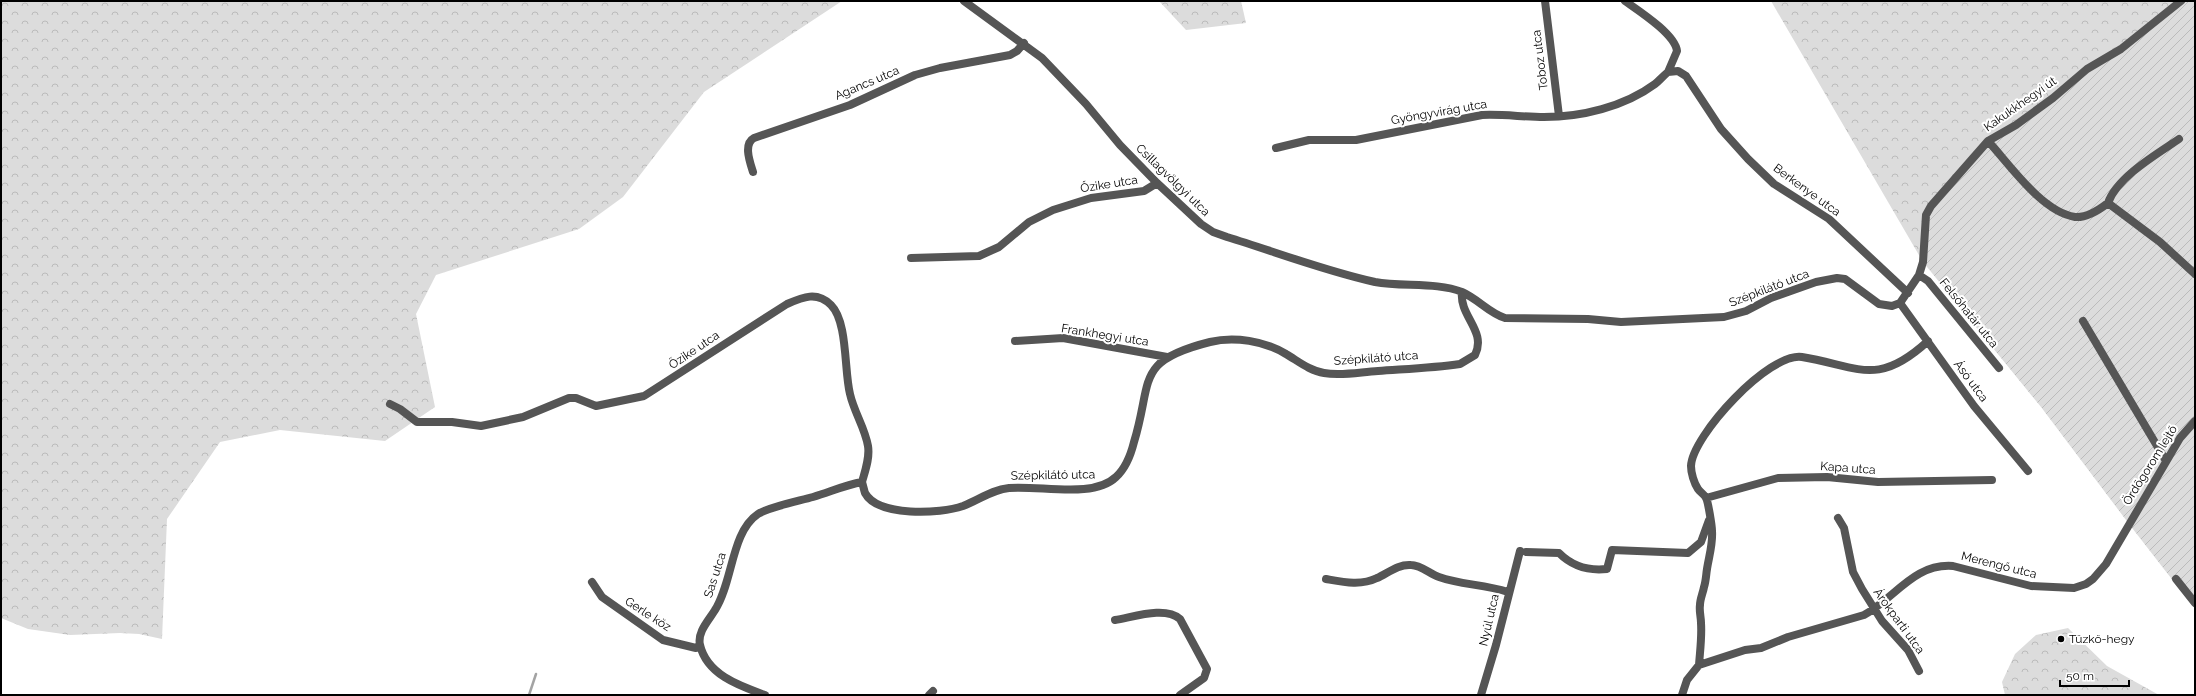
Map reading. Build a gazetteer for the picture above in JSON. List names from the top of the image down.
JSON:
{
  "streets": {
    "street": [
      "Toboz utca",
      "Agancs utca",
      "Kakukkhegyi út",
      "Gyöngyvirág utca",
      "Csillagvölgyi utca",
      "Őzike utca",
      "Berkenye utca",
      "Szépkilátó utca",
      "Felsőhatár utca",
      "Frankhegyi utca",
      "Ásó utca",
      "Ördögorom lejtő",
      "Kapa utca",
      "Merengő utca",
      "Sas utca",
      "Gerle köz",
      "Nyúl utca",
      "Árokparti utca"
    ]
  },
  "crossings": [
    ["Toboz utca", "Gyöngyvirág utca"],
    ["Agancs utca", "Csillagvölgyi utca"],
    ["Kakukkhegyi út", "Felsőhatár utca"],
    ["Gyöngyvirág utca", "Berkenye utca"],
    ["Csillagvölgyi utca", "Őzike utca"],
    ["Csillagvölgyi utca", "Szépkilátó utca"],
    ["Őzike utca", "Szépkilátó utca"],
    ["Őzike utca", "Sas utca"],
    ["Szépkilátó utca", "Frankhegyi utca"],
    ["Szépkilátó utca", "Ásó utca"],
    ["Szépkilátó utca", "Sas utca"],
    ["Ördögorom lejtő", "Merengő utca"],
    ["Merengő utca", "Árokparti utca"],
    ["Sas utca", "Gerle köz"]
  ],
  "places": ["Tűzkő-hegy"],
  "scale_bar": "50 m"
}
